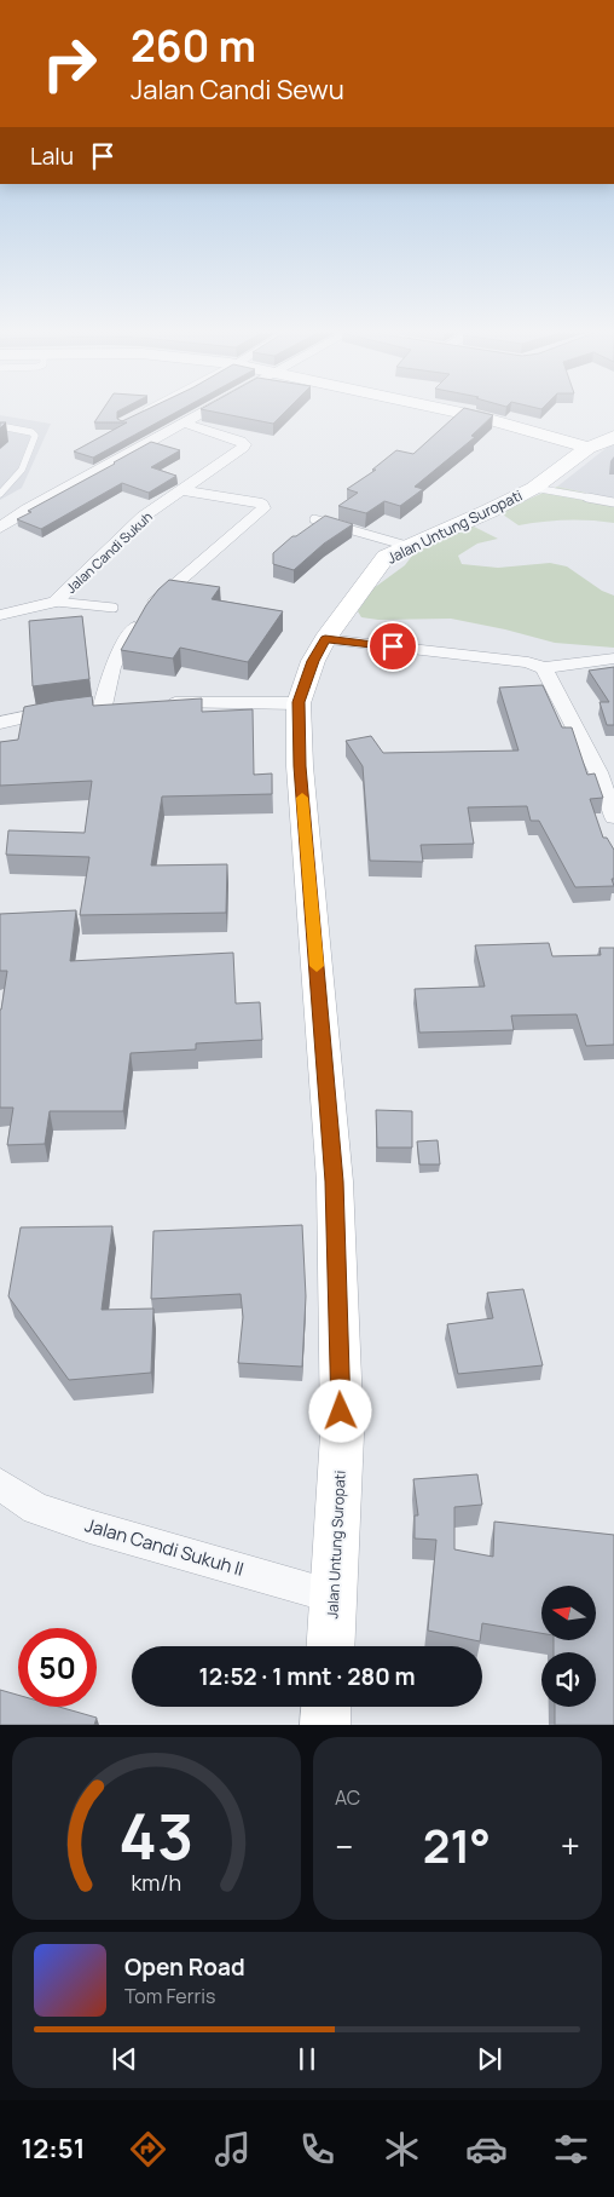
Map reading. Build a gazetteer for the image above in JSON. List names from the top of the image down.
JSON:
{
  "streets": {
    "main road": ["Jalan Untung Suropati"],
    "street": ["Jalan Candi Sukuh", "Jalan Candi Sukuh II"]
  },
  "crossings": [
    ["Jalan Untung Suropati", "Jalan Candi Sukuh II"]
  ],
  "north": "left",
  "page": {
    "turn": ["260 m", "Jalan Candi Sewu"],
    "then": "Lalu",
    "limit": "50",
    "trip": "12:52 · 1 mnt · 280 m",
    "tile": "AC",
    "heat": ["−", "21°", "+"],
    "song": ["Open Road", "Tom Ferris"],
    "tabs": "12:51",
    "gauge": ["43", "km/h"]
  }
}
